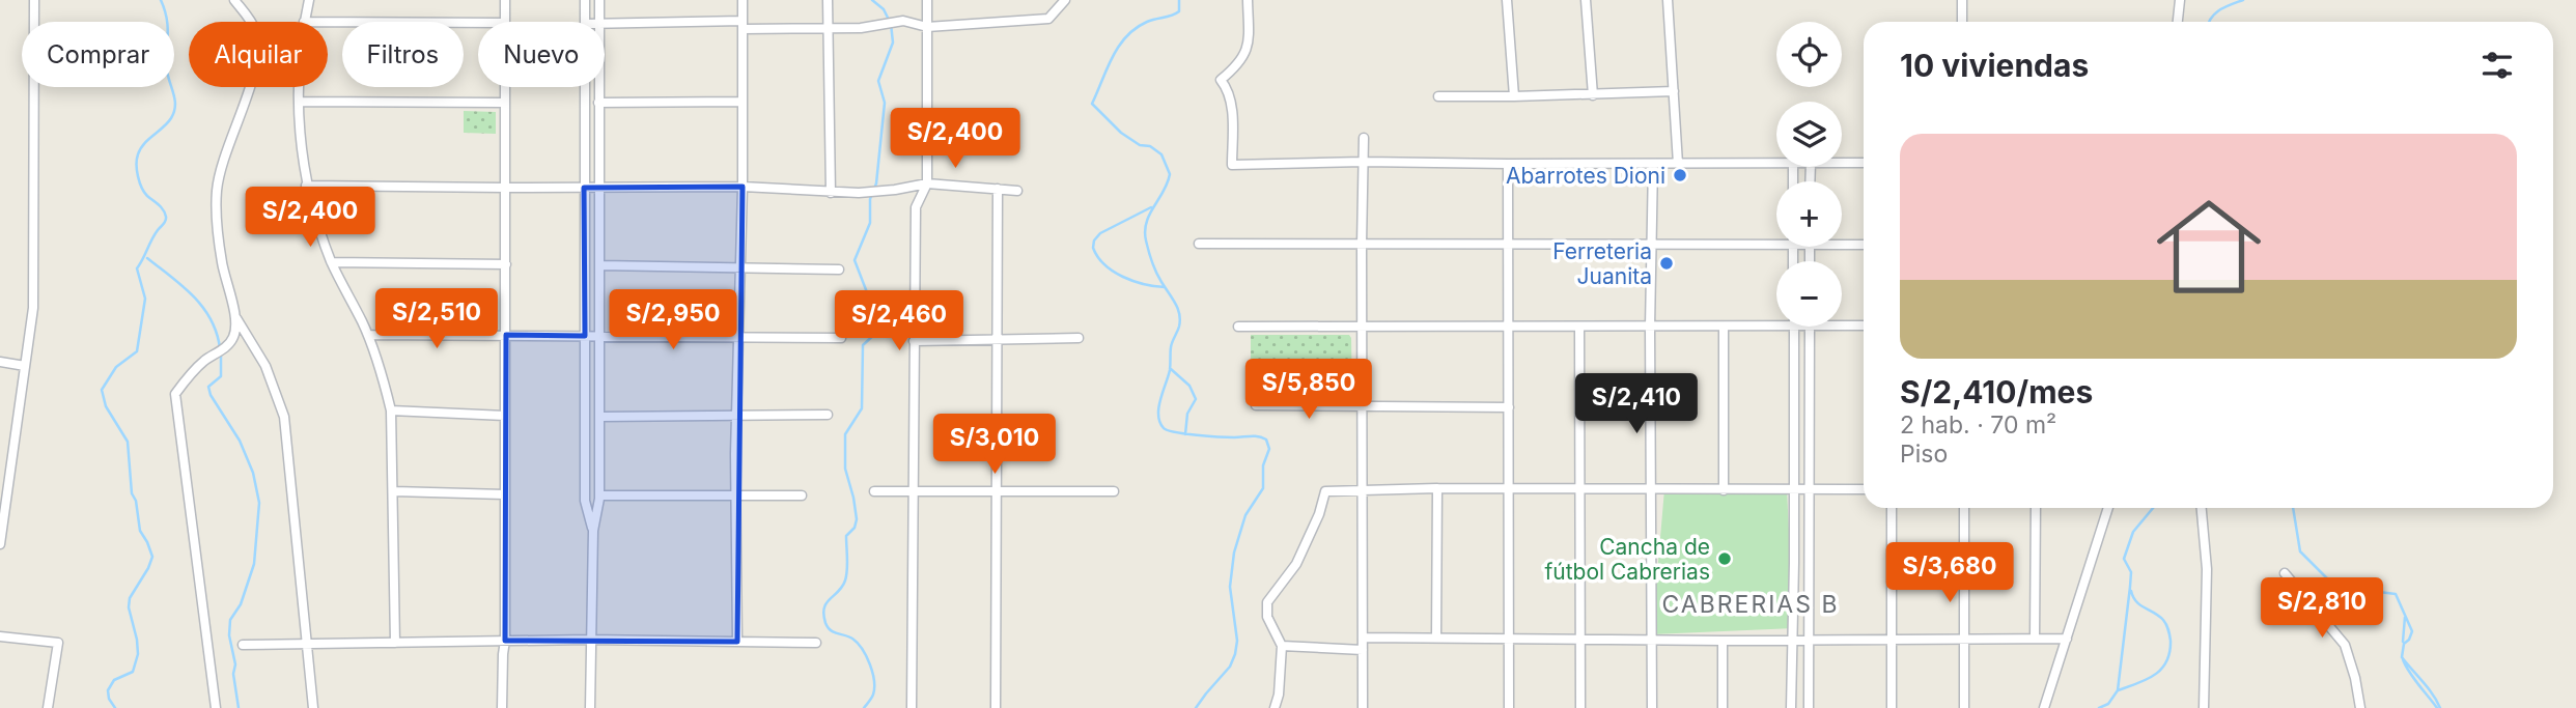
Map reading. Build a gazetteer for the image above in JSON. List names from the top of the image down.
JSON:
{
  "districts": ["CABRERIAS B"],
  "places": ["Abarrotes Dioni", "Ferreteria Juanita", "Cancha de fútbol Cabrerias"],
  "page": {
    "map_buttons": ["+", "−"],
    "chip": [
      "Comprar",
      "Alquilar",
      "Filtros",
      "Nuevo"
    ],
    "heading": "10 viviendas",
    "price": [
      "S/2,400",
      "S/2,400",
      "S/2,510",
      "S/2,950",
      "S/2,460",
      "S/5,850",
      "S/2,410",
      "S/3,010",
      "S/3,680",
      "S/2,810"
    ],
    "list": [
      {
        "name": "S/2,410/mes",
        "note": "2 hab. · 70 m² · Piso"
      }
    ]
  }
}
